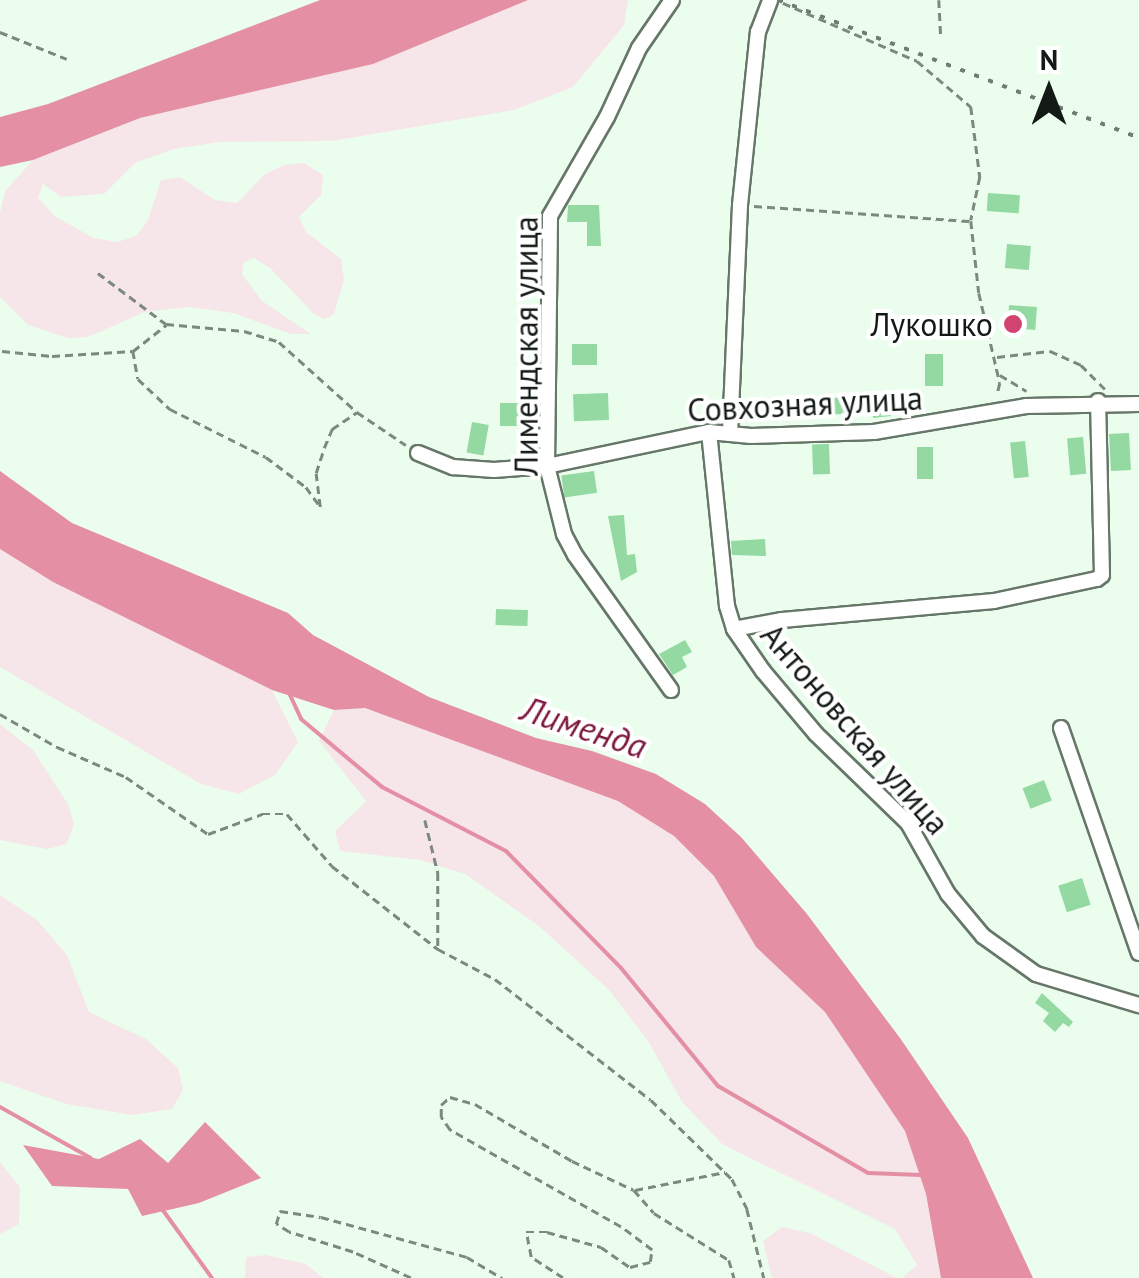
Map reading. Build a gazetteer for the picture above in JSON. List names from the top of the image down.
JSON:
{
  "streets": {
    "street": ["Лимендская улица", "Совхозная улица", "Антоновская улица"]
  },
  "crossings": [
    ["Лимендская улица", "Совхозная улица"],
    ["Совхозная улица", "Антоновская улица"]
  ],
  "water": ["Лименда"],
  "places": ["Лукошко"],
  "north": "top"
}
